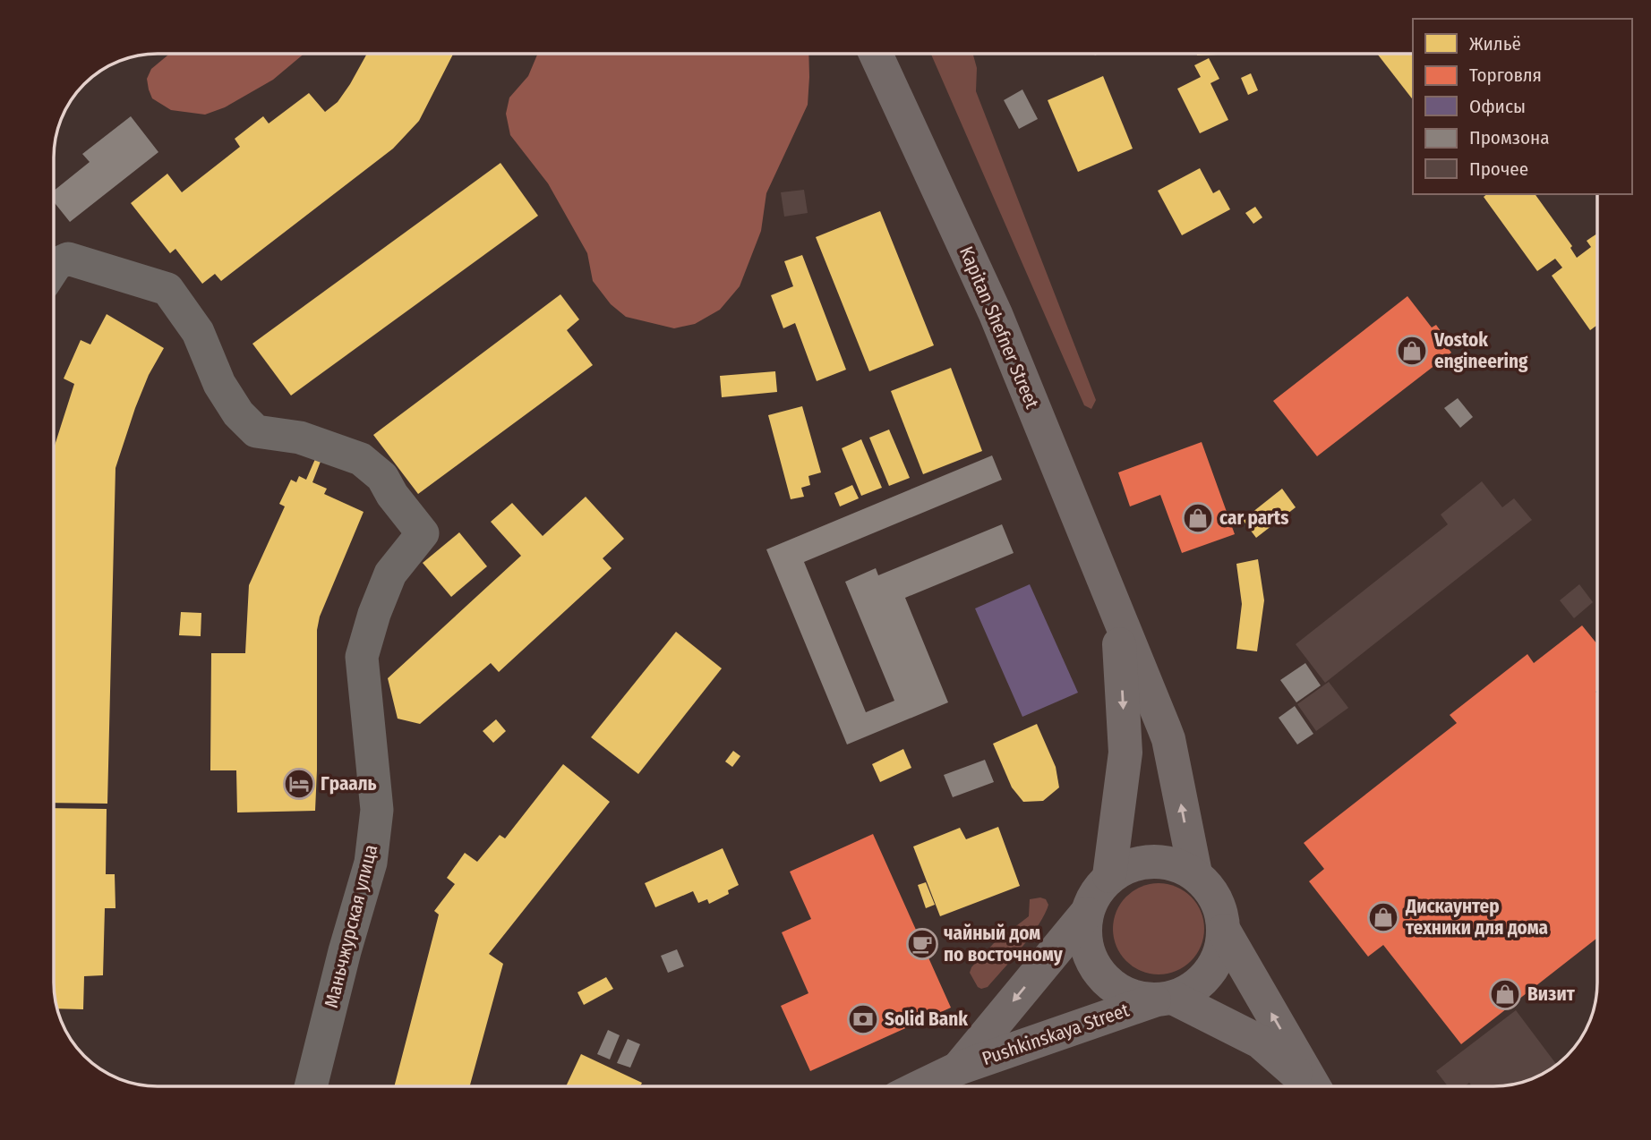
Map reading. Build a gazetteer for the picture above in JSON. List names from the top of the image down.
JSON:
{
  "streets": {
    "main road": ["Kapitan Shefner Street", "Pushkinskaya Street"],
    "street": ["Маньчжурская улица"]
  },
  "crossings": [
    ["Kapitan Shefner Street", "Pushkinskaya Street"]
  ],
  "one_way": ["Pushkinskaya Street"],
  "places": {
    "shop": [
      "Vostok engineering",
      "car parts",
      "Дискаунтер техники для дома",
      "Визит"
    ],
    "hotel": ["Грааль"],
    "cafe": ["чайный дом по восточному"],
    "bank": ["Solid Bank"]
  },
  "legend": [
    "Жильё",
    "Торговля",
    "Офисы",
    "Промзона",
    "Прочее"
  ]
}
